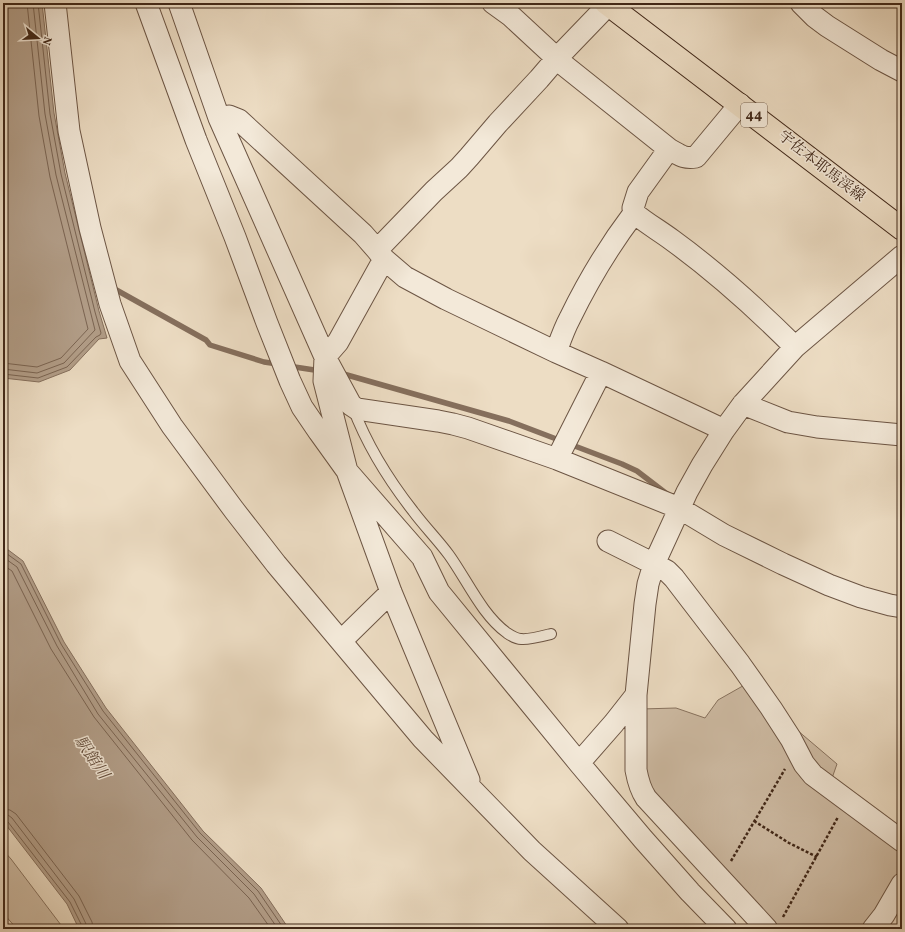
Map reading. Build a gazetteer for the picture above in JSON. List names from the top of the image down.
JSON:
{
  "streets": {
    "main road": ["44", "宇佐本耶馬渓線"]
  },
  "water": ["駅館川"],
  "north": "right"
}
